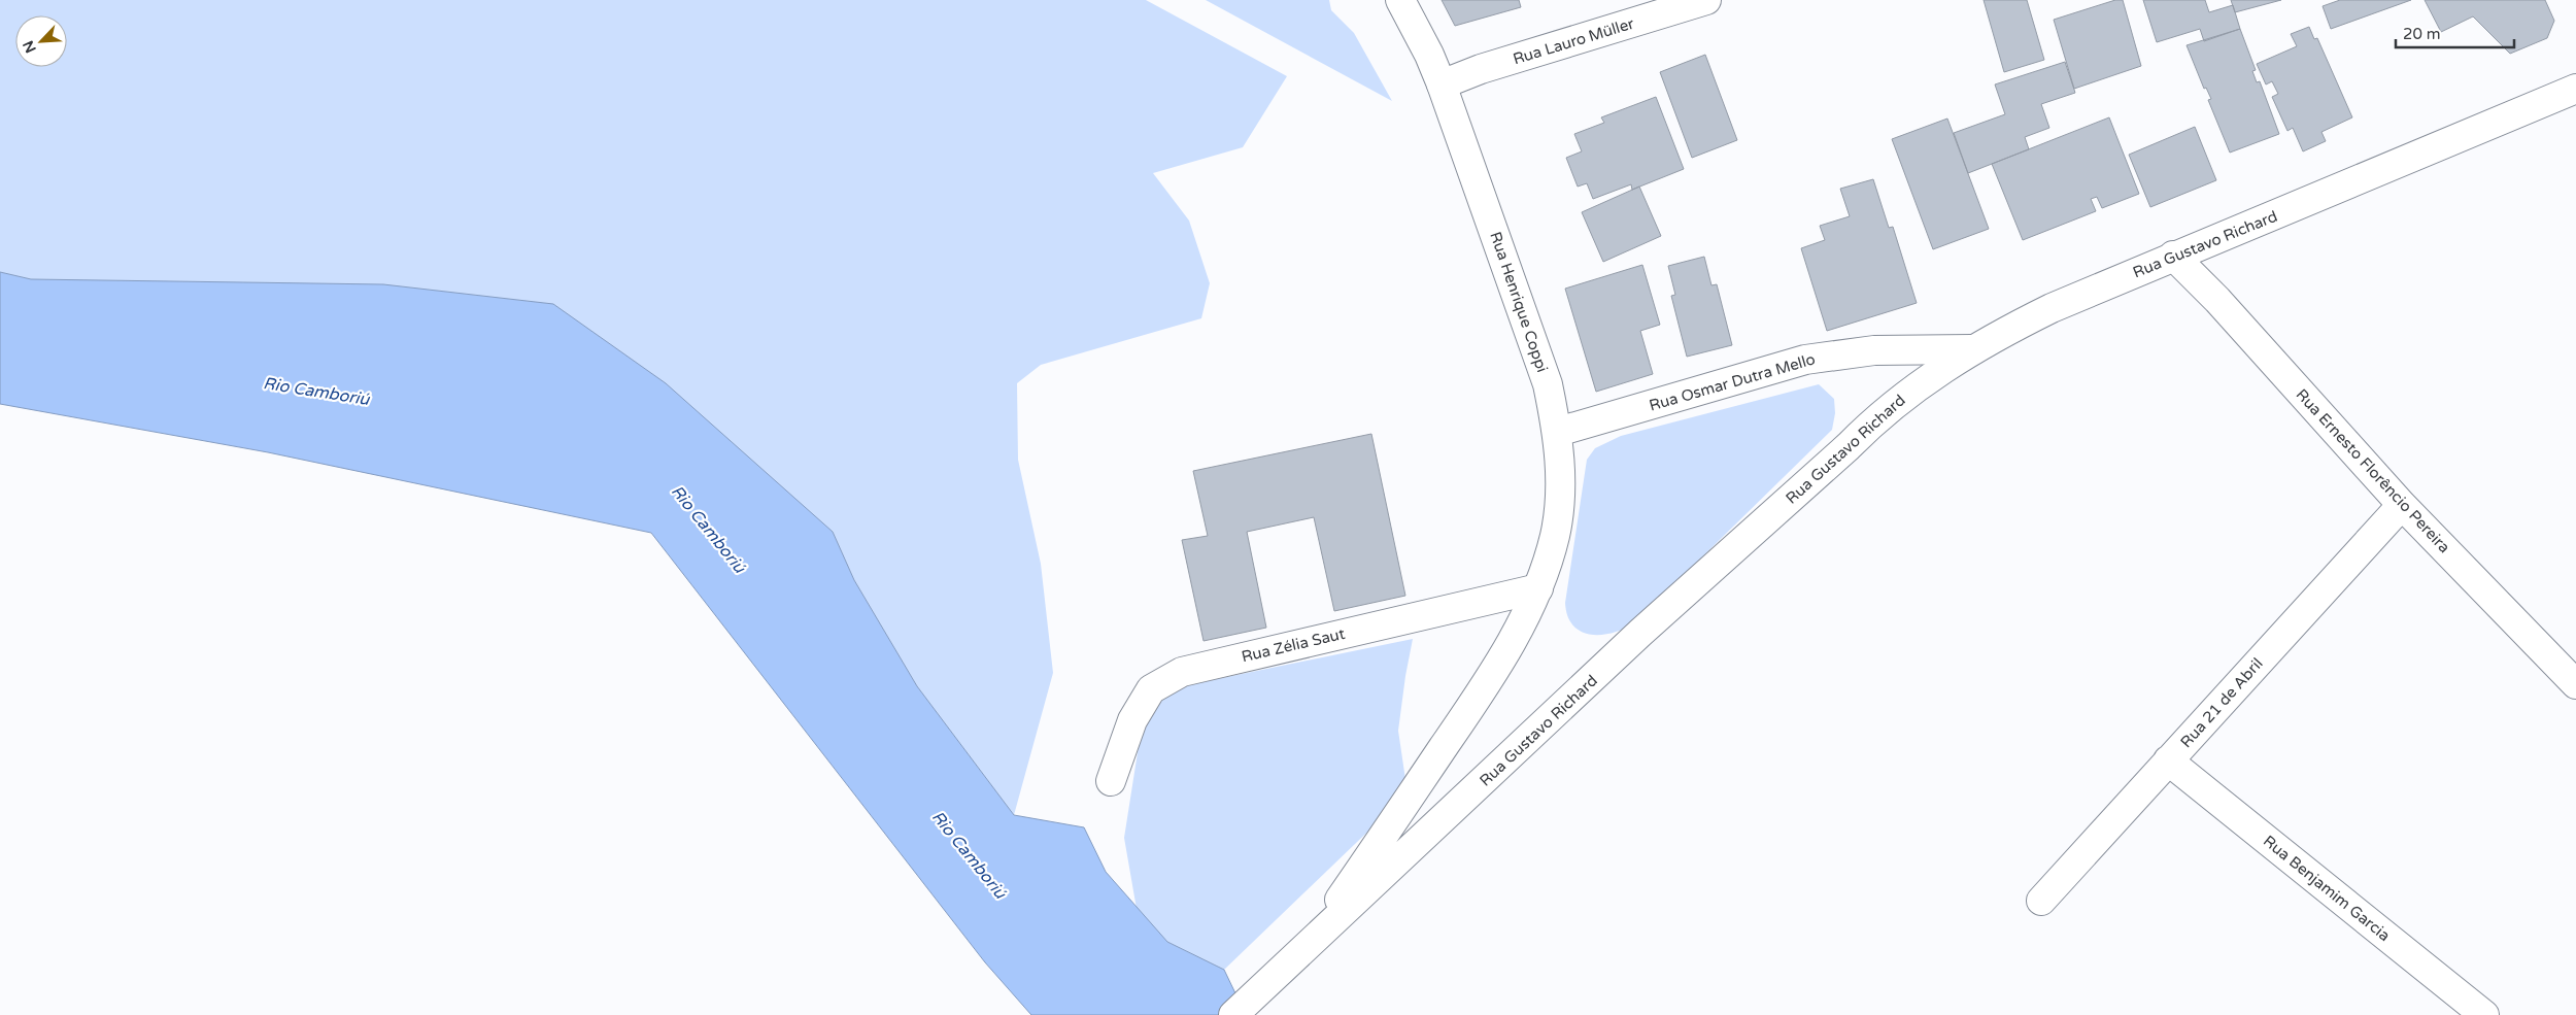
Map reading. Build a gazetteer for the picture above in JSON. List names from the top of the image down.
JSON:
{
  "streets": {
    "street": [
      "Rua Lauro Müller",
      "Rua Gustavo Richard",
      "Rua Henrique Coppi",
      "Rua Osmar Dutra Mello",
      "Rua Ernesto Florêncio Pereira",
      "Rua Zélia Saut",
      "Rua 21 de Abril",
      "Rua Benjamim Garcia"
    ]
  },
  "crossings": [
    ["Rua Lauro Müller", "Rua Henrique Coppi"],
    ["Rua Gustavo Richard", "Rua Henrique Coppi"],
    ["Rua Gustavo Richard", "Rua Osmar Dutra Mello"],
    ["Rua Gustavo Richard", "Rua Ernesto Florêncio Pereira"],
    ["Rua Henrique Coppi", "Rua Osmar Dutra Mello"],
    ["Rua Henrique Coppi", "Rua Zélia Saut"],
    ["Rua Ernesto Florêncio Pereira", "Rua 21 de Abril"],
    ["Rua 21 de Abril", "Rua Benjamim Garcia"]
  ],
  "water": ["Rio Camboriú"],
  "scale_bar": "20 m",
  "north": "bottom left"
}
